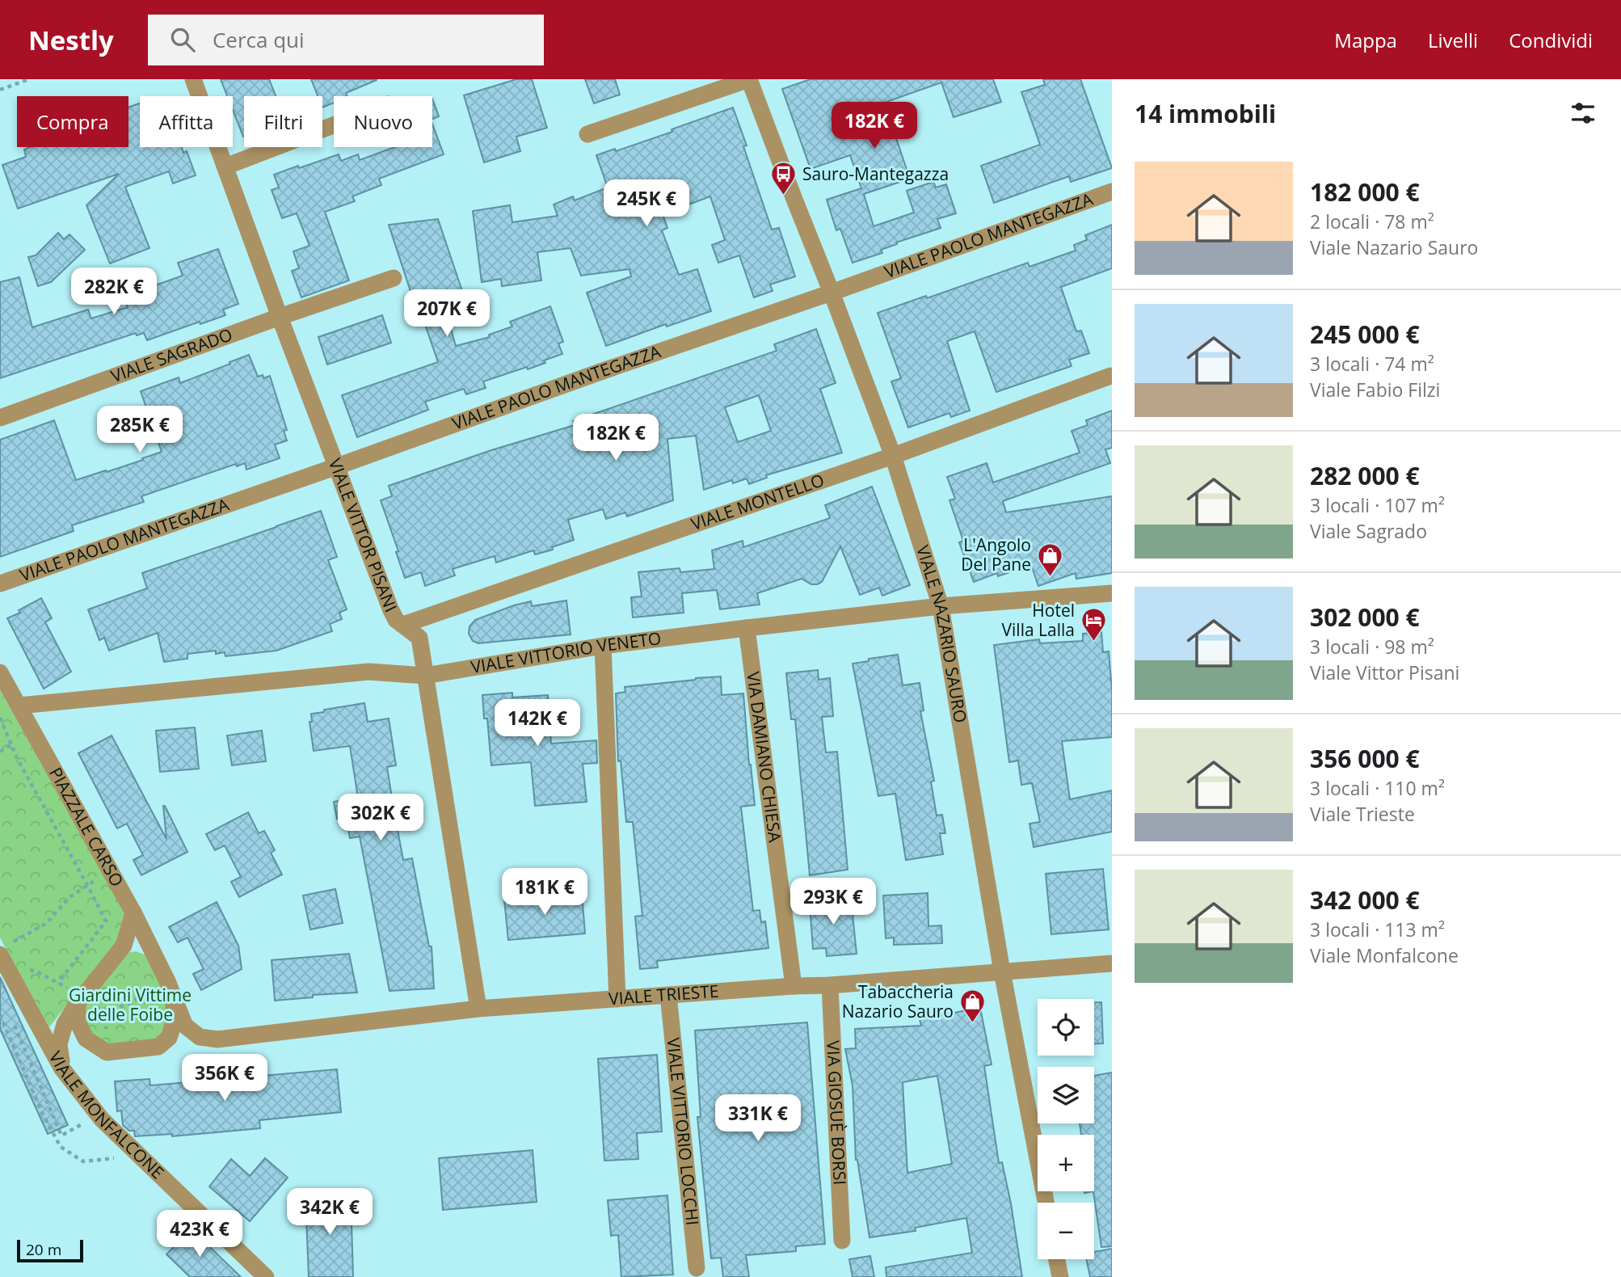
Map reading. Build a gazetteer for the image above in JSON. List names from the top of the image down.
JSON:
{
  "streets": {
    "street": [
      "VIALE PAOLO MANTEGAZZA",
      "VIALE SAGRADO",
      "VIALE MONTELLO",
      "VIALE VITTOR PISANI",
      "VIALE NAZARIO SAURO",
      "VIALE VITTORIO VENETO",
      "VIA DAMIANO CHIESA",
      "PIAZZALE CARSO",
      "VIALE TRIESTE",
      "VIA GIOSUÈ BORSI",
      "VIALE MONFALCONE",
      "VIALE VITTORIO LOCCHI"
    ]
  },
  "crossings": [
    ["VIALE PAOLO MANTEGAZZA", "VIALE VITTOR PISANI"],
    ["VIALE PAOLO MANTEGAZZA", "VIALE NAZARIO SAURO"],
    ["VIALE SAGRADO", "VIALE VITTOR PISANI"],
    ["VIALE MONTELLO", "VIALE VITTOR PISANI"],
    ["VIALE MONTELLO", "VIALE NAZARIO SAURO"],
    ["VIALE VITTOR PISANI", "VIALE VITTORIO VENETO"],
    ["VIALE VITTOR PISANI", "VIALE TRIESTE"],
    ["VIALE NAZARIO SAURO", "VIALE VITTORIO VENETO"],
    ["VIALE NAZARIO SAURO", "VIALE TRIESTE"],
    ["VIALE VITTORIO VENETO", "VIA DAMIANO CHIESA"],
    ["VIALE VITTORIO VENETO", "PIAZZALE CARSO"],
    ["VIA DAMIANO CHIESA", "VIALE TRIESTE"],
    ["PIAZZALE CARSO", "VIALE TRIESTE"],
    ["VIALE TRIESTE", "VIA GIOSUÈ BORSI"],
    ["VIALE TRIESTE", "VIALE VITTORIO LOCCHI"]
  ],
  "parks": ["Giardini Vittime delle Foibe"],
  "places": {
    "bus stop": ["Sauro-Mantegazza"],
    "shop": ["L'Angolo Del Pane", "Tabaccheria Nazario Sauro"],
    "hotel": ["Hotel Villa Lalla"]
  },
  "scale_bar": "20 m",
  "page": {
    "header": "Nestly",
    "search": "Cerca qui",
    "nav": ["Mappa", "Livelli", "Condividi"],
    "heading": "14 immobili",
    "chip": [
      "Compra",
      "Affitta",
      "Filtri",
      "Nuovo"
    ],
    "price": [
      "182K €",
      "245K €",
      "282K €",
      "207K €",
      "285K €",
      "182K €",
      "142K €",
      "302K €",
      "181K €",
      "293K €",
      "356K €",
      "331K €",
      "342K €",
      "423K €"
    ],
    "list": [
      {
        "name": "182 000 €",
        "note": "2 locali · 78 m² · Viale Nazario Sauro"
      },
      {
        "name": "245 000 €",
        "note": "3 locali · 74 m² · Viale Fabio Filzi"
      },
      {
        "name": "282 000 €",
        "note": "3 locali · 107 m² · Viale Sagrado"
      },
      {
        "name": "302 000 €",
        "note": "3 locali · 98 m² · Viale Vittor Pisani"
      },
      {
        "name": "356 000 €",
        "note": "3 locali · 110 m² · Viale Trieste"
      },
      {
        "name": "342 000 €",
        "note": "3 locali · 113 m² · Viale Monfalcone"
      }
    ],
    "map_buttons": ["+", "−"],
    "scale": "20 m"
  }
}
